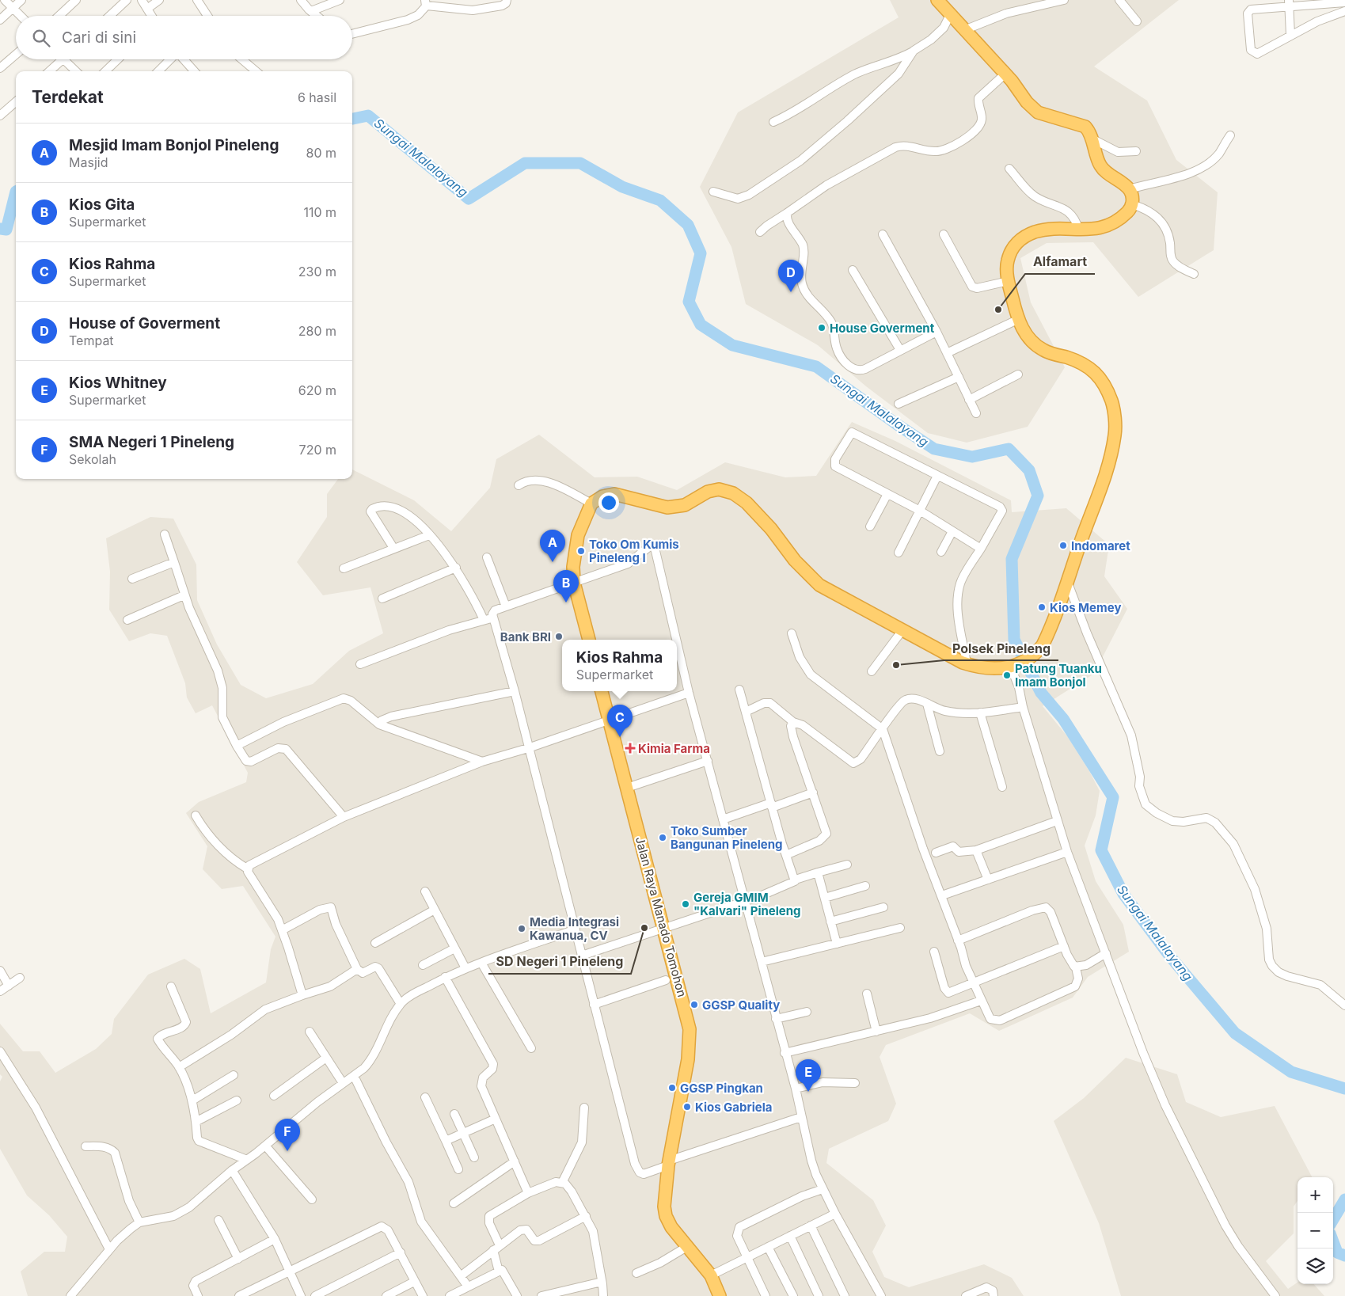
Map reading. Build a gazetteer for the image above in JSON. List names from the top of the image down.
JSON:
{
  "streets": {
    "highway": ["Jalan Raya Manado Tomohon"]
  },
  "water": ["Sungai Malalayang"],
  "places": {
    "other": [
      "Alfamart",
      "House Goverment",
      "Indomaret",
      "Toko Om Kumis Pineleng I",
      "Kios Memey",
      "Bank BRI",
      "Polsek Pineleng",
      "Patung Tuanku Imam Bonjol",
      "Toko Sumber Bangunan Pineleng",
      "Gereja GMIM \"Kalvari\" Pineleng",
      "SD Negeri 1 Pineleng",
      "Media Integrasi Kawanua, CV",
      "GGSP Quality",
      "GGSP Pingkan",
      "Kios Gabriela"
    ],
    "health": ["Kimia Farma"]
  },
  "page": {
    "search": "Cari di sini",
    "heading": ["Terdekat", "6 hasil"],
    "list": [
      {
        "mark": "A",
        "name": "Mesjid Imam Bonjol Pineleng",
        "note": "Masjid",
        "value": "80 m"
      },
      {
        "mark": "B",
        "name": "Kios Gita",
        "note": "Supermarket",
        "value": "110 m"
      },
      {
        "mark": "C",
        "name": "Kios Rahma",
        "note": "Supermarket",
        "value": "230 m"
      },
      {
        "mark": "D",
        "name": "House of Goverment",
        "note": "Tempat",
        "value": "280 m"
      },
      {
        "mark": "E",
        "name": "Kios Whitney",
        "note": "Supermarket",
        "value": "620 m"
      },
      {
        "mark": "F",
        "name": "SMA Negeri 1 Pineleng",
        "note": "Sekolah",
        "value": "720 m"
      }
    ],
    "pins": [
      "D",
      "A",
      "B",
      "C",
      "E",
      "F"
    ],
    "popup": ["Kios Rahma", "Supermarket"],
    "map_buttons": ["+", "−"]
  }
}
